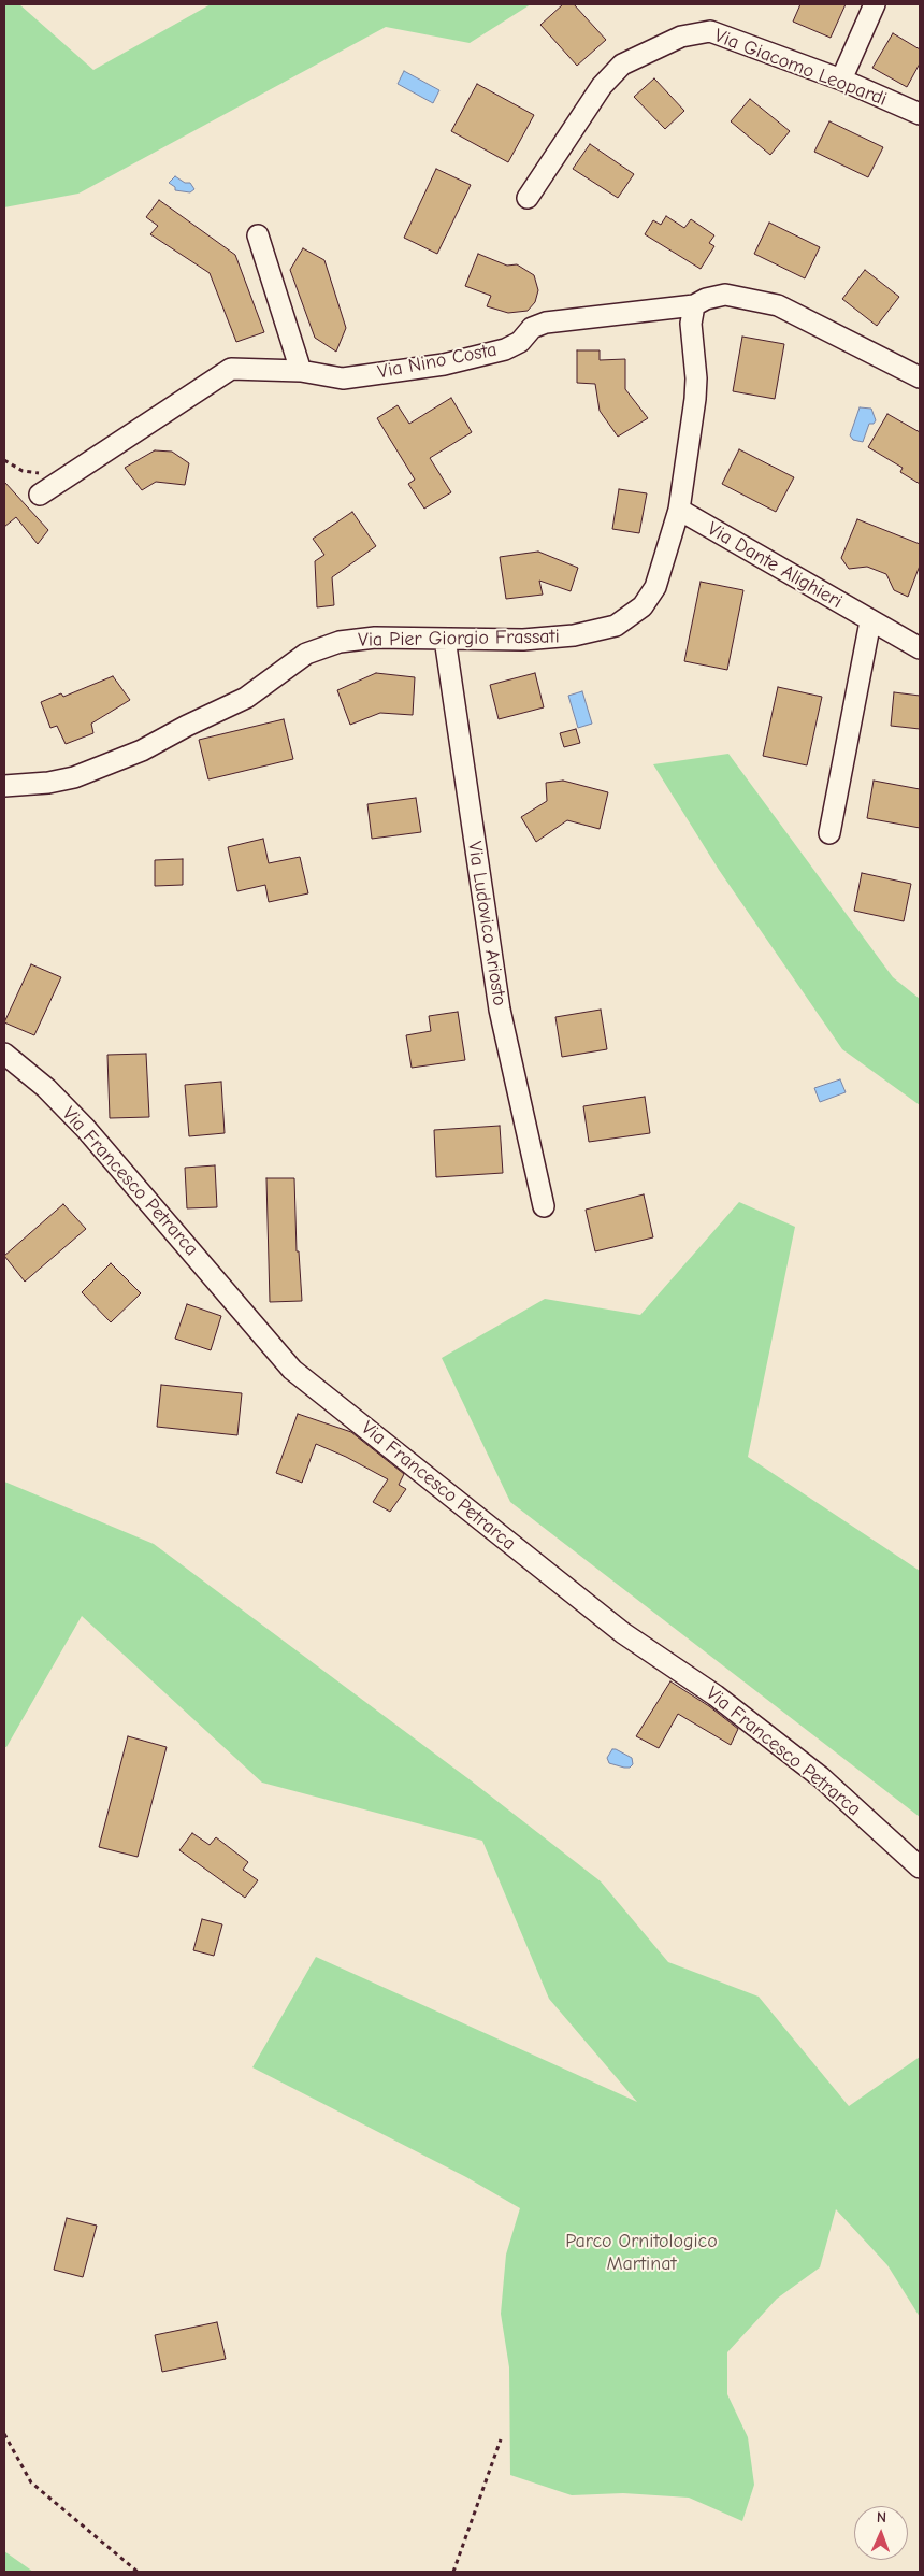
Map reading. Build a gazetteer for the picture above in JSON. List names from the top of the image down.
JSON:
{
  "streets": {
    "street": [
      "Via Giacomo Leopardi",
      "Via Nino Costa",
      "Via Dante Alighieri",
      "Via Pier Giorgio Frassati",
      "Via Ludovico Ariosto",
      "Via Francesco Petrarca"
    ]
  },
  "crossings": [
    ["Via Nino Costa", "Via Pier Giorgio Frassati"],
    ["Via Dante Alighieri", "Via Pier Giorgio Frassati"],
    ["Via Pier Giorgio Frassati", "Via Ludovico Ariosto"]
  ],
  "parks": ["Parco Ornitologico Martinat"],
  "north": "top"
}
